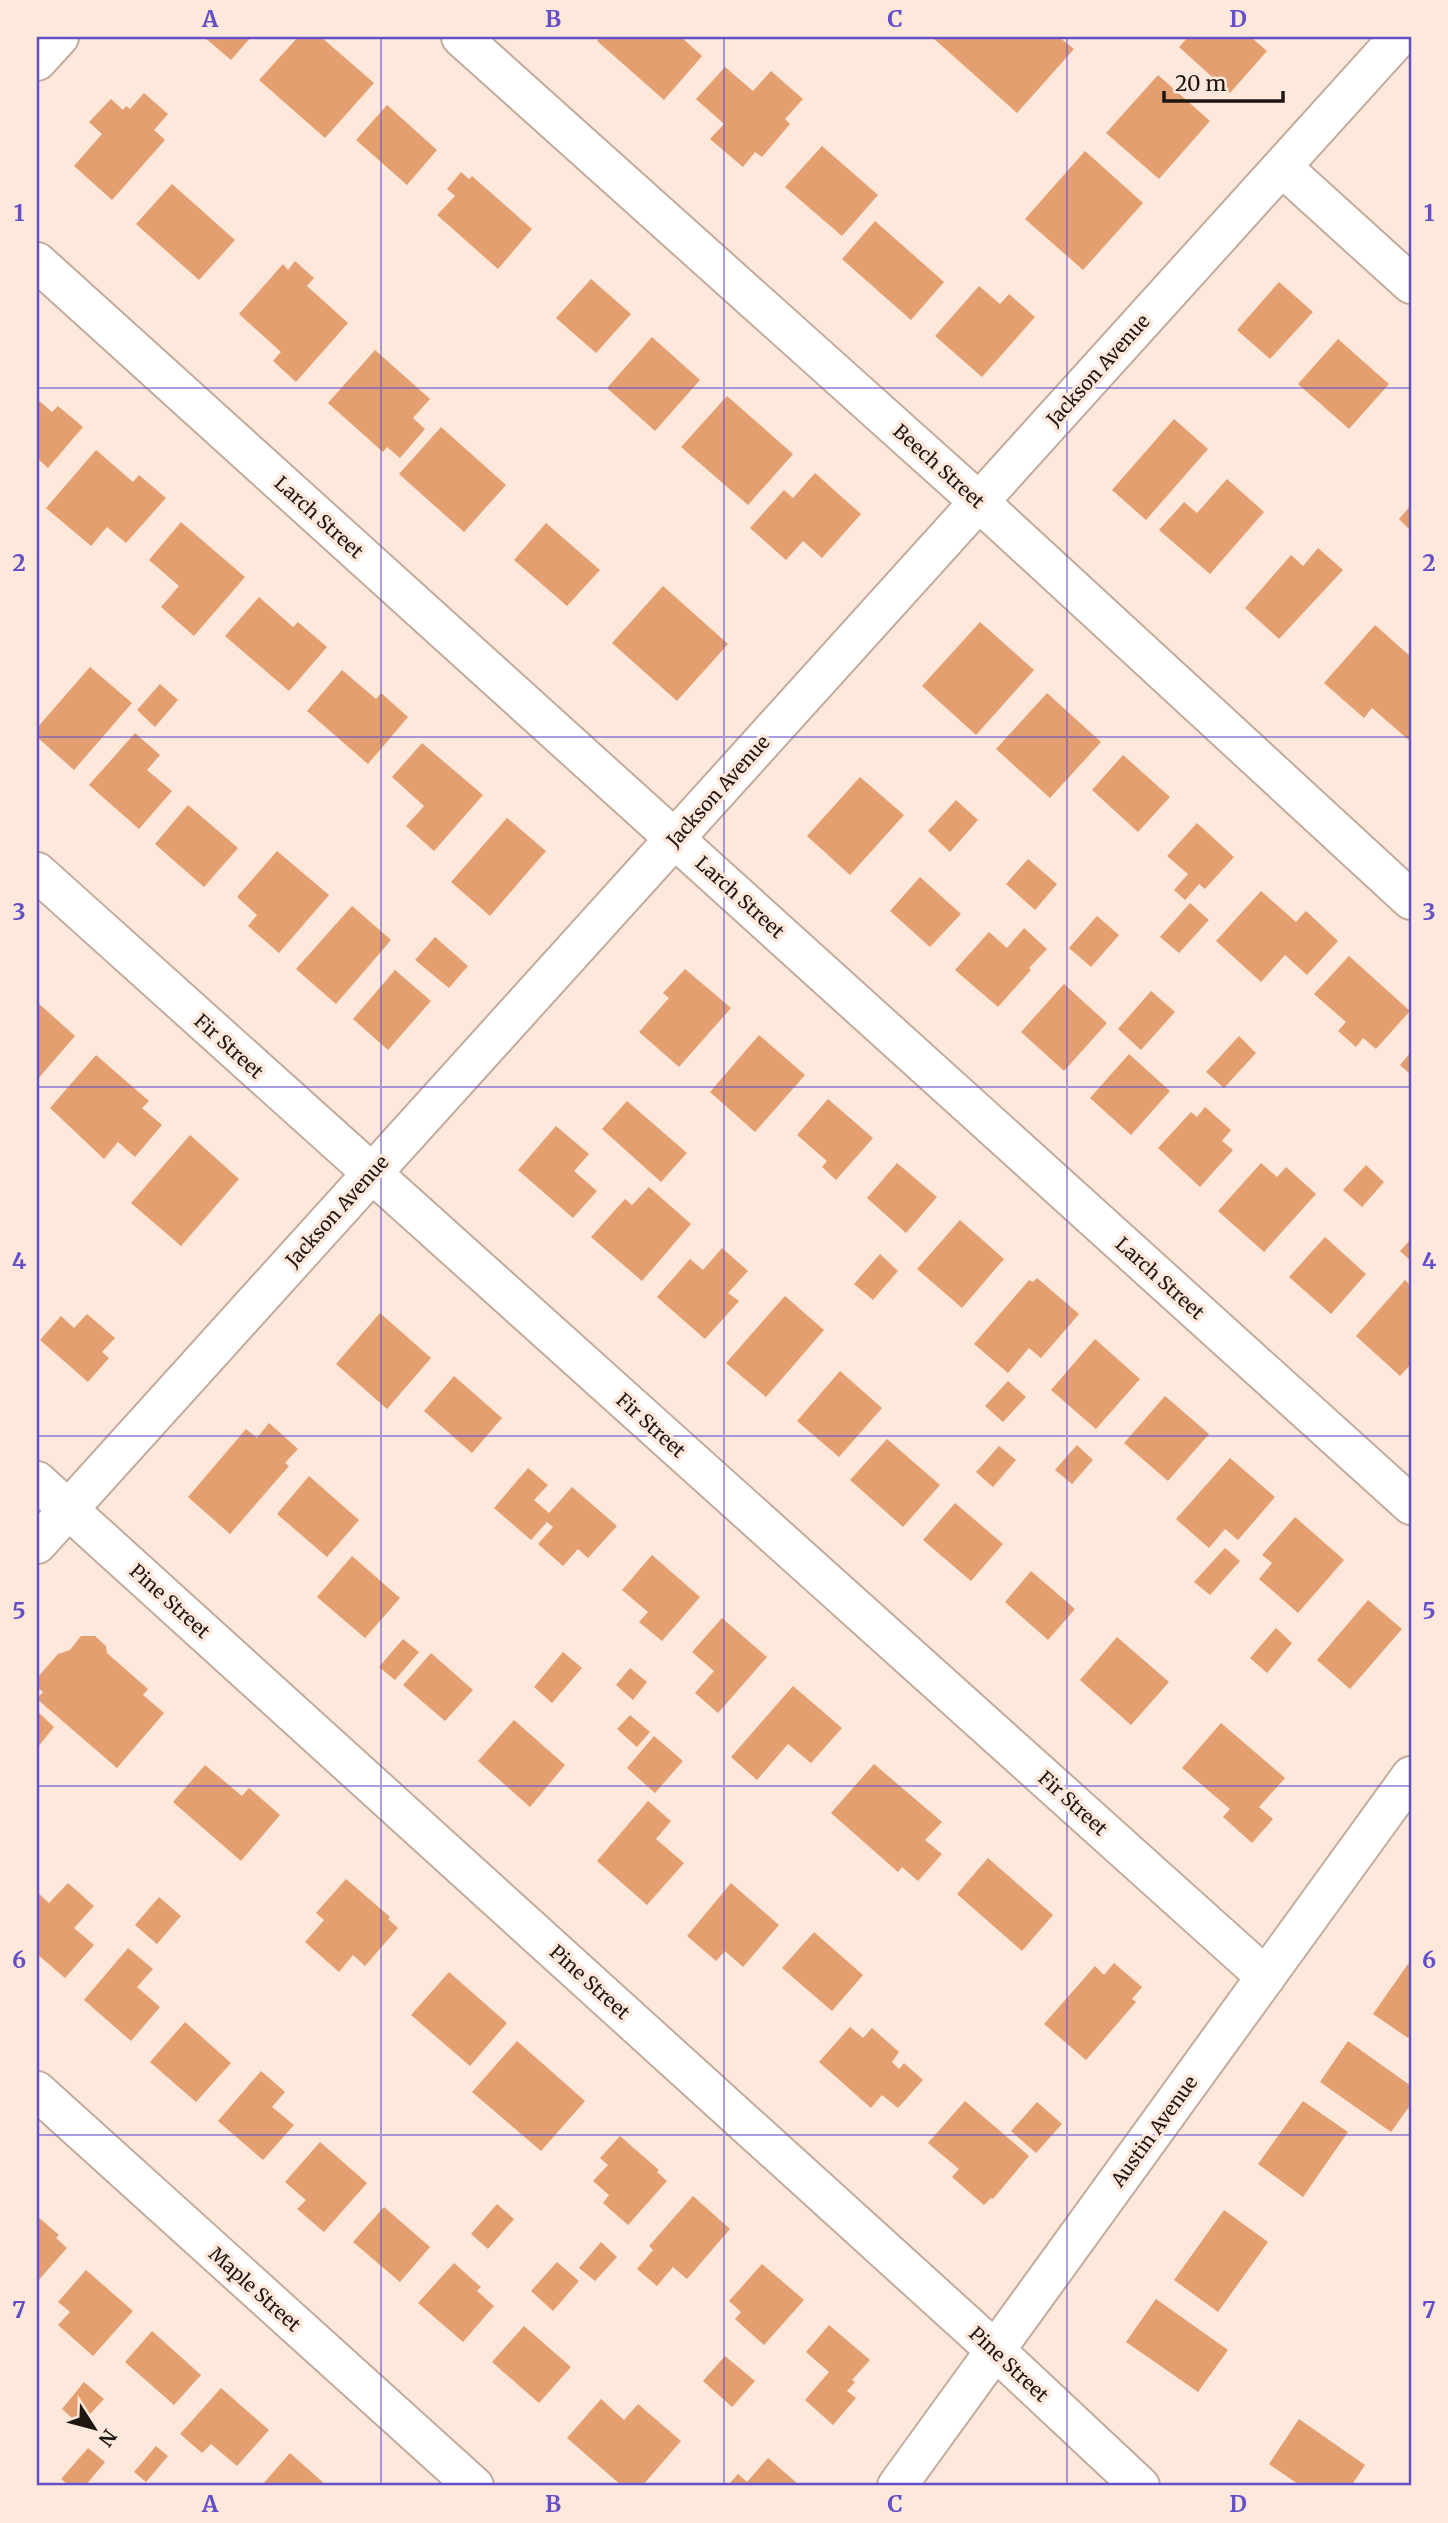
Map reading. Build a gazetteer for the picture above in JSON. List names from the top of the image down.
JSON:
{
  "streets": {
    "street": [
      "Jackson Avenue",
      "Beech Street",
      "Larch Street",
      "Fir Street",
      "Pine Street",
      "Austin Avenue",
      "Maple Street"
    ]
  },
  "crossings": [
    ["Jackson Avenue", "Beech Street"],
    ["Jackson Avenue", "Larch Street"],
    ["Jackson Avenue", "Fir Street"],
    ["Jackson Avenue", "Pine Street"],
    ["Fir Street", "Austin Avenue"],
    ["Pine Street", "Austin Avenue"]
  ],
  "scale_bar": "20 m",
  "north": "bottom right",
  "grid": {
    "columns": [
      "A",
      "B",
      "C",
      "D"
    ],
    "rows": [
      "1",
      "2",
      "3",
      "4",
      "5",
      "6",
      "7"
    ]
  }
}
